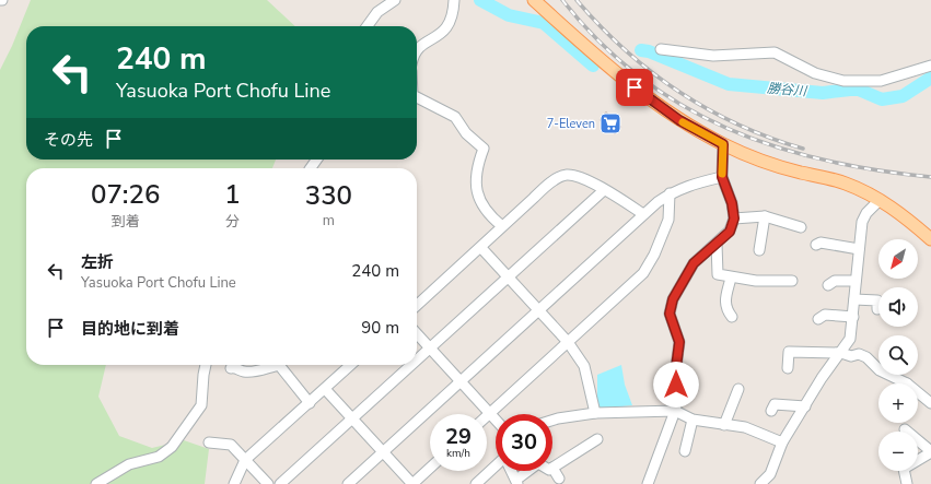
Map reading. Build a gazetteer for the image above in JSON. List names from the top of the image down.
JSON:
{
  "water": ["勝谷川"],
  "places": {
    "supermarket": ["7-Eleven"]
  },
  "north": "bottom left",
  "page": {
    "turn": ["240 m", "Yasuoka Port Chofu Line"],
    "then": "その先",
    "eta": [
      "07:26",
      "到着",
      "1",
      "分",
      "330",
      "m"
    ],
    "map_buttons": ["+", "−"],
    "list": [
      {
        "name": "左折",
        "note": "Yasuoka Port Chofu Line",
        "value": "240 m"
      },
      {
        "name": "目的地に到着",
        "value": "90 m"
      }
    ],
    "speed": "29 km/h",
    "limit": "30"
  }
}
